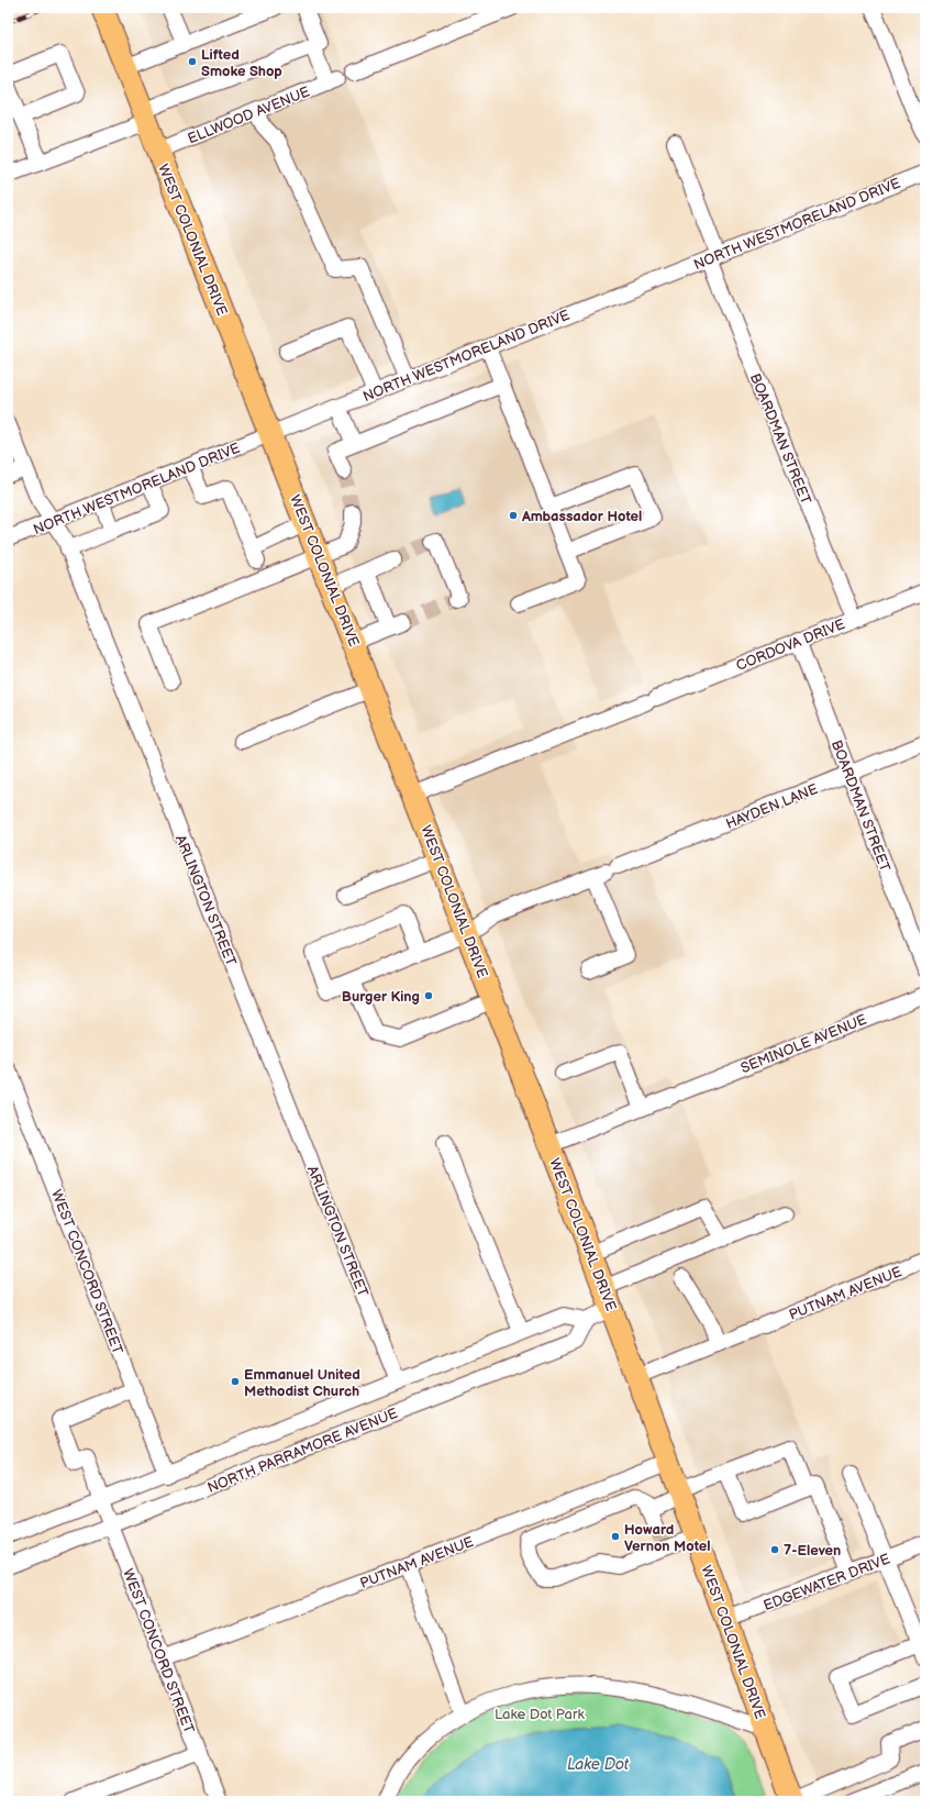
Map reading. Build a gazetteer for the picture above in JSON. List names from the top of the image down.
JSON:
{
  "streets": {
    "highway": ["WEST COLONIAL DRIVE"],
    "street": [
      "ELLWOOD AVENUE",
      "NORTH WESTMORELAND DRIVE",
      "BOARDMAN STREET",
      "CORDOVA DRIVE",
      "HAYDEN LANE",
      "ARLINGTON STREET",
      "SEMINOLE AVENUE",
      "WEST CONCORD STREET",
      "PUTNAM AVENUE",
      "NORTH PARRAMORE AVENUE",
      "EDGEWATER DRIVE"
    ]
  },
  "crossings": [
    ["ELLWOOD AVENUE", "WEST COLONIAL DRIVE"],
    ["NORTH WESTMORELAND DRIVE", "WEST COLONIAL DRIVE"],
    ["NORTH WESTMORELAND DRIVE", "BOARDMAN STREET"],
    ["NORTH WESTMORELAND DRIVE", "ARLINGTON STREET"],
    ["WEST COLONIAL DRIVE", "CORDOVA DRIVE"],
    ["WEST COLONIAL DRIVE", "HAYDEN LANE"],
    ["WEST COLONIAL DRIVE", "SEMINOLE AVENUE"],
    ["WEST COLONIAL DRIVE", "PUTNAM AVENUE"],
    ["WEST COLONIAL DRIVE", "EDGEWATER DRIVE"],
    ["BOARDMAN STREET", "CORDOVA DRIVE"],
    ["BOARDMAN STREET", "HAYDEN LANE"],
    ["ARLINGTON STREET", "NORTH PARRAMORE AVENUE"],
    ["WEST CONCORD STREET", "PUTNAM AVENUE"],
    ["WEST CONCORD STREET", "NORTH PARRAMORE AVENUE"]
  ],
  "water": ["Lake Dot"],
  "parks": ["Lake Dot Park"],
  "places": [
    "Lifted Smoke Shop",
    "Ambassador Hotel",
    "Burger King",
    "Emmanuel United Methodist Church",
    "Howard Vernon Motel",
    "7-Eleven"
  ]
}
